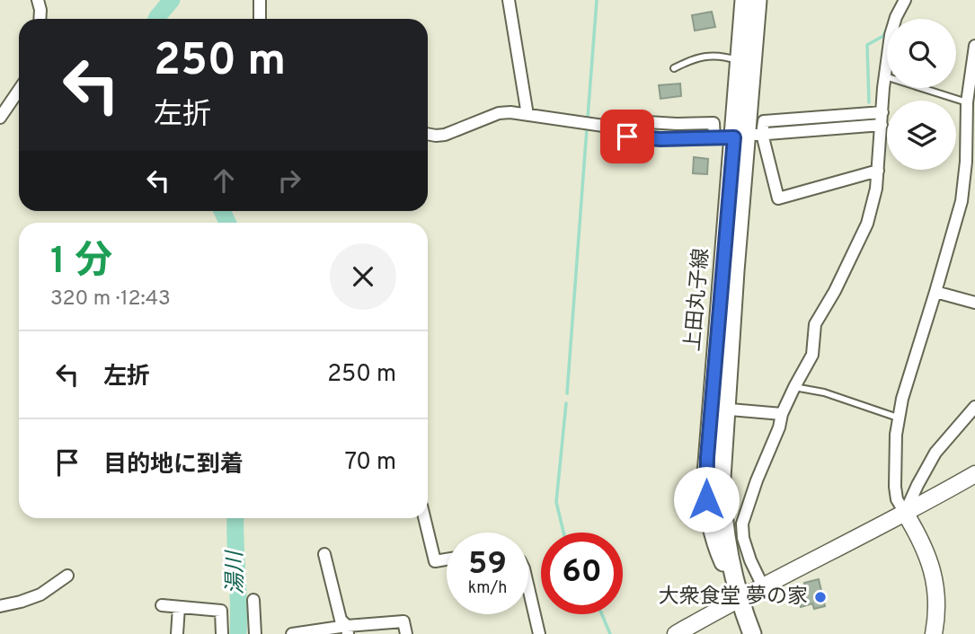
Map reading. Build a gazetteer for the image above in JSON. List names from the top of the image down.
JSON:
{
  "streets": {
    "main road": ["上田丸子線"]
  },
  "water": ["湯川"],
  "places": ["大衆食堂 夢の家"],
  "page": {
    "turn": ["250 m", "左折"],
    "heading": ["1 分", "320 m · 12:43"],
    "list": [
      {
        "name": "左折",
        "value": "250 m"
      },
      {
        "name": "目的地に到着",
        "value": "70 m"
      }
    ],
    "speed": "59 km/h",
    "limit": "60"
  }
}
